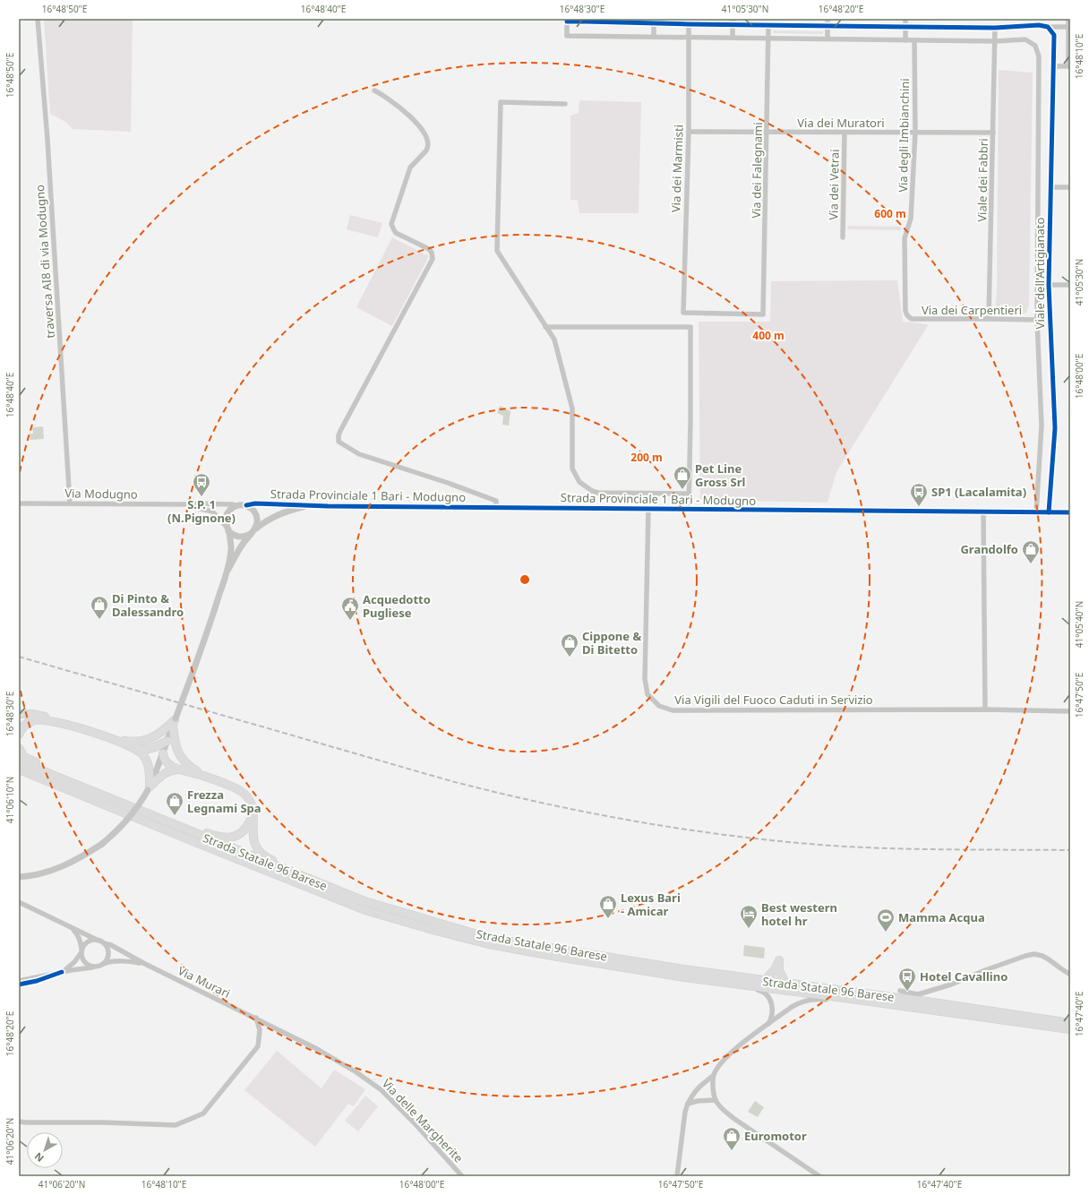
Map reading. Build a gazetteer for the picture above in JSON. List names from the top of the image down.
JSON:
{
  "streets": {
    "main road": ["Strada Statale 96 Barese"],
    "street": [
      "Via dei Muratori",
      "Via degli Imbianchini",
      "Via dei Marmisti",
      "Via dei Falegnami",
      "Viale dei Fabbri",
      "Via dei Vetrai",
      "traversa AI8 di via Modugno",
      "Viale dell'Artigianato",
      "Via dei Carpentieri",
      "Via Modugno",
      "Strada Provinciale 1 Bari - Modugno",
      "Via Vigili del Fuoco Caduti in Servizio",
      "Via Murari",
      "Via delle Margherite"
    ]
  },
  "crossings": [
    ["Via dei Muratori", "Via degli Imbianchini"],
    ["Via dei Muratori", "Via dei Marmisti"],
    ["Via dei Muratori", "Via dei Falegnami"],
    ["Via dei Muratori", "Viale dei Fabbri"],
    ["Via dei Muratori", "Via dei Vetrai"],
    ["Via degli Imbianchini", "Via dei Carpentieri"],
    ["Via dei Marmisti", "Via dei Falegnami"],
    ["Viale dei Fabbri", "Viale dell'Artigianato"],
    ["Viale dei Fabbri", "Via dei Carpentieri"],
    ["traversa AI8 di via Modugno", "Via Modugno"],
    ["Viale dell'Artigianato", "Via dei Carpentieri"],
    ["Viale dell'Artigianato", "Strada Provinciale 1 Bari - Modugno"],
    ["Via Modugno", "Strada Provinciale 1 Bari - Modugno"],
    ["Strada Provinciale 1 Bari - Modugno", "Via Vigili del Fuoco Caduti in Servizio"],
    ["Via Murari", "Via delle Margherite"]
  ],
  "places": {
    "shop": [
      "Pet Line Gross Srl",
      "Grandolfo",
      "Di Pinto & Dalessandro",
      "Cippone & Di Bitetto",
      "Frezza Legnami Spa",
      "Lexus Bari - Amicar",
      "Euromotor"
    ],
    "bus stop": ["S.P. 1 (N.Pignone)", "SP1 (Lacalamita)", "Hotel Cavallino"],
    "public building": ["Acquedotto Pugliese"],
    "hotel": ["Best western hotel hr"],
    "sports": ["Mamma Acqua"]
  },
  "north": "bottom left",
  "coordinates": [
    "16°48'50\"E",
    "16°48'40\"E",
    "16°48'30\"E",
    "41°05'30\"N",
    "16°48'20\"E",
    "16°48'10\"E",
    "16°48'00\"E",
    "41°05'40\"N",
    "16°47'50\"E",
    "41°06'10\"N",
    "16°47'40\"E",
    "41°06'20\"N"
  ],
  "rings": ["600 m", "400 m", "200 m"]
}
